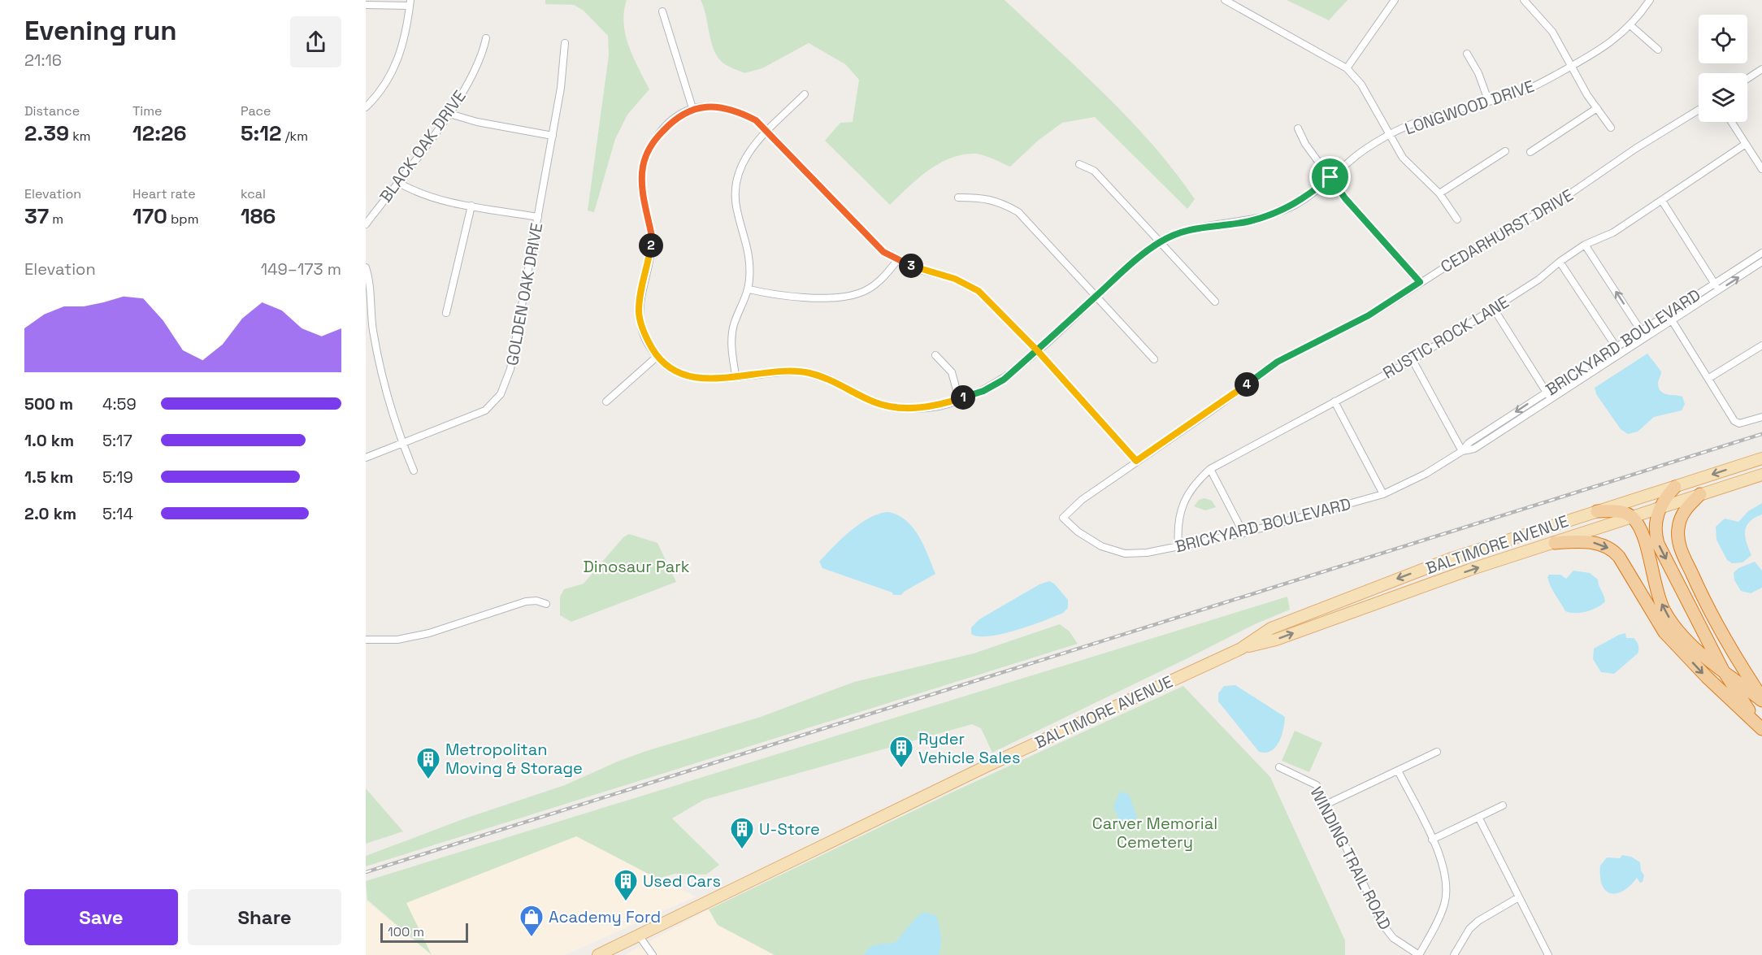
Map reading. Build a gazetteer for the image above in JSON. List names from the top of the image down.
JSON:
{
  "streets": {
    "main road": ["BALTIMORE AVENUE"],
    "street": [
      "LONGWOOD DRIVE",
      "BLACK OAK DRIVE",
      "CEDARHURST DRIVE",
      "GOLDEN OAK DRIVE",
      "RUSTIC ROCK LANE",
      "BRICKYARD BOULEVARD",
      "WINDING TRAIL ROAD"
    ]
  },
  "crossings": [
    ["CEDARHURST DRIVE", "BRICKYARD BOULEVARD"],
    ["RUSTIC ROCK LANE", "BRICKYARD BOULEVARD"]
  ],
  "parks": ["Dinosaur Park", "Carver Memorial Cemetery"],
  "places": {
    "building": [
      "Ryder Vehicle Sales",
      "Metropolitan Moving & Storage",
      "U-Store",
      "Used Cars"
    ],
    "shop": ["Academy Ford"]
  },
  "scale_bar": "100 m",
  "page": {
    "heading": ["Evening run", "21:16"],
    "stats": [
      ["Distance", "2.39 km"],
      ["Time", "12:26"],
      ["Pace", "5:12 /km"],
      ["Elevation", "37 m"],
      ["Heart rate", "170 bpm"],
      ["kcal", "186"]
    ],
    "pins": [
      "2",
      "3",
      "4",
      "1"
    ],
    "chart": ["Elevation", "149–173 m"],
    "list": [
      {
        "name": "500 m",
        "note": "4:59"
      },
      {
        "name": "1.0 km",
        "note": "5:17"
      },
      {
        "name": "1.5 km",
        "note": "5:19"
      },
      {
        "name": "2.0 km",
        "note": "5:14"
      }
    ],
    "buttons": ["Save", "Share"],
    "scale": "100 m"
  }
}
